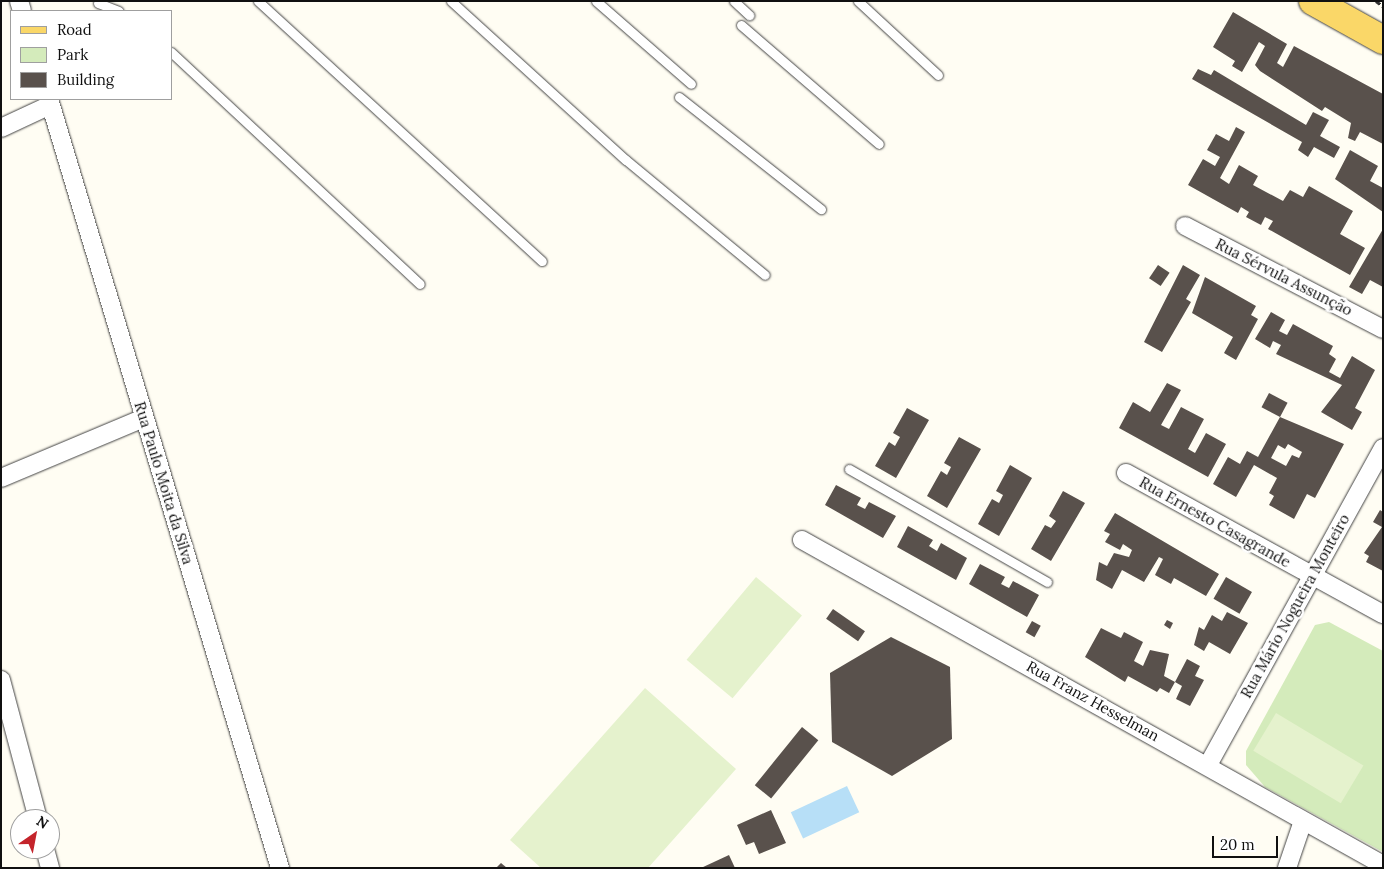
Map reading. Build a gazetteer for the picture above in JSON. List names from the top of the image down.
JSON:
{
  "streets": {
    "street": [
      "Rua Sérvula Assunção",
      "Rua Paulo Moita da Silva",
      "Rua Ernesto Casagrande",
      "Rua Mário Nogueira Monteiro",
      "Rua Franz Hesselman"
    ]
  },
  "crossings": [
    ["Rua Ernesto Casagrande", "Rua Mário Nogueira Monteiro"],
    ["Rua Mário Nogueira Monteiro", "Rua Franz Hesselman"]
  ],
  "legend": ["Road", "Park", "Building"],
  "scale_bar": "20 m",
  "north": "top right"
}
